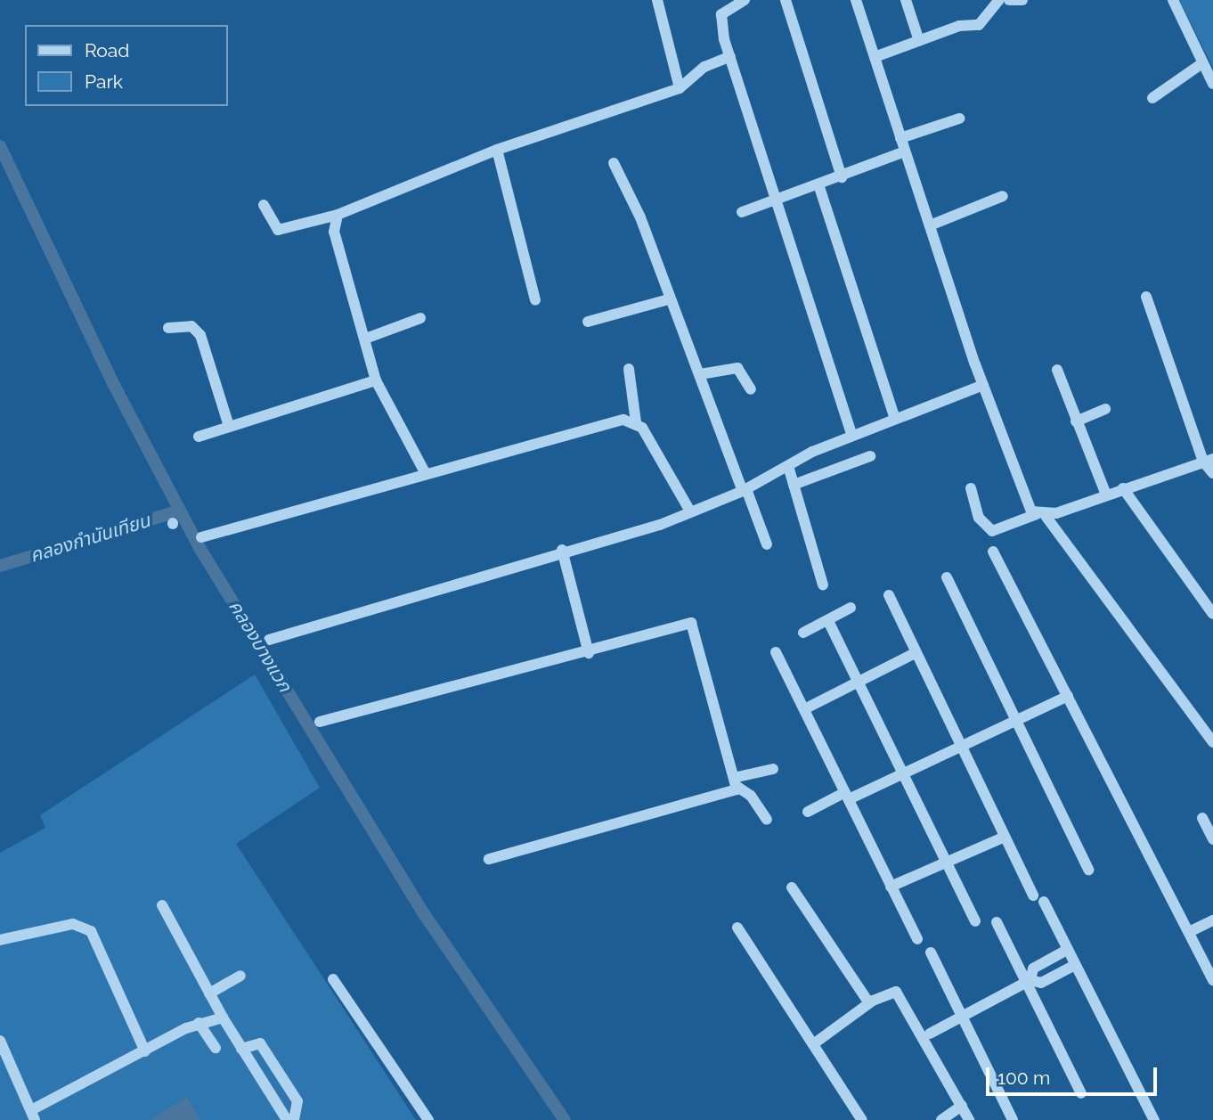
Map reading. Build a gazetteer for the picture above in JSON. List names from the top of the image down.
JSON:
{
  "water": ["คลองกำนันเทียน", "คลองบางแวก"],
  "legend": ["Road", "Park"],
  "scale_bar": "100 m"
}
